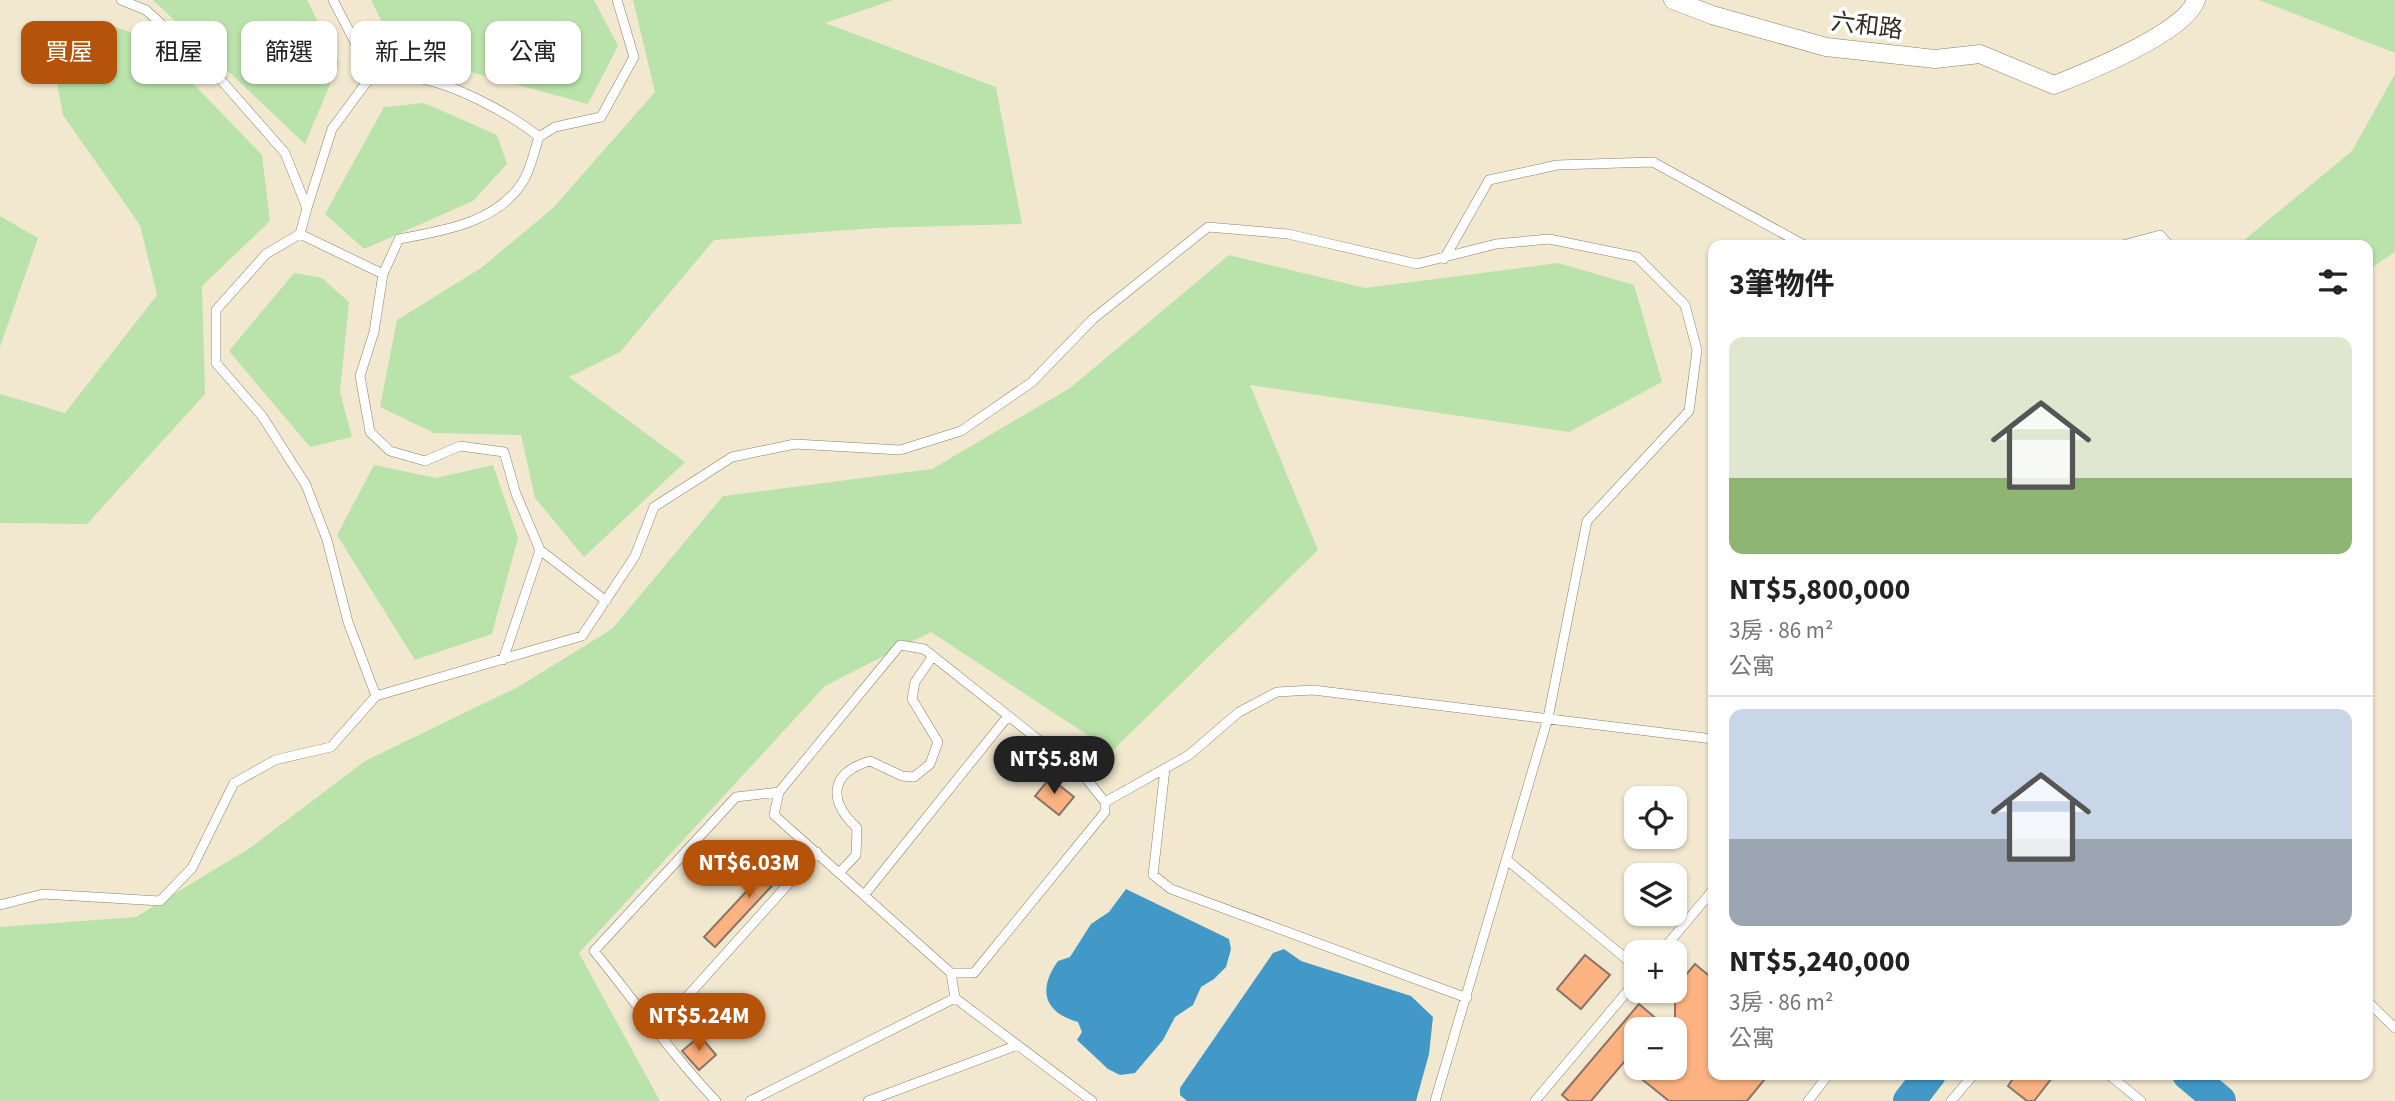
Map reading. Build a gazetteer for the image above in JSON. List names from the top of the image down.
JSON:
{
  "streets": {
    "street": ["六和路"]
  },
  "page": {
    "chip": [
      "買屋",
      "租屋",
      "篩選",
      "新上架",
      "公寓"
    ],
    "heading": "3筆物件",
    "list": [
      {
        "name": "NT$5,800,000",
        "note": "3房 · 86 m² · 公寓"
      },
      {
        "name": "NT$5,240,000",
        "note": "3房 · 86 m² · 公寓"
      }
    ],
    "price": ["NT$5.8M", "NT$6.03M", "NT$5.24M"],
    "map_buttons": ["+", "−"]
  }
}
